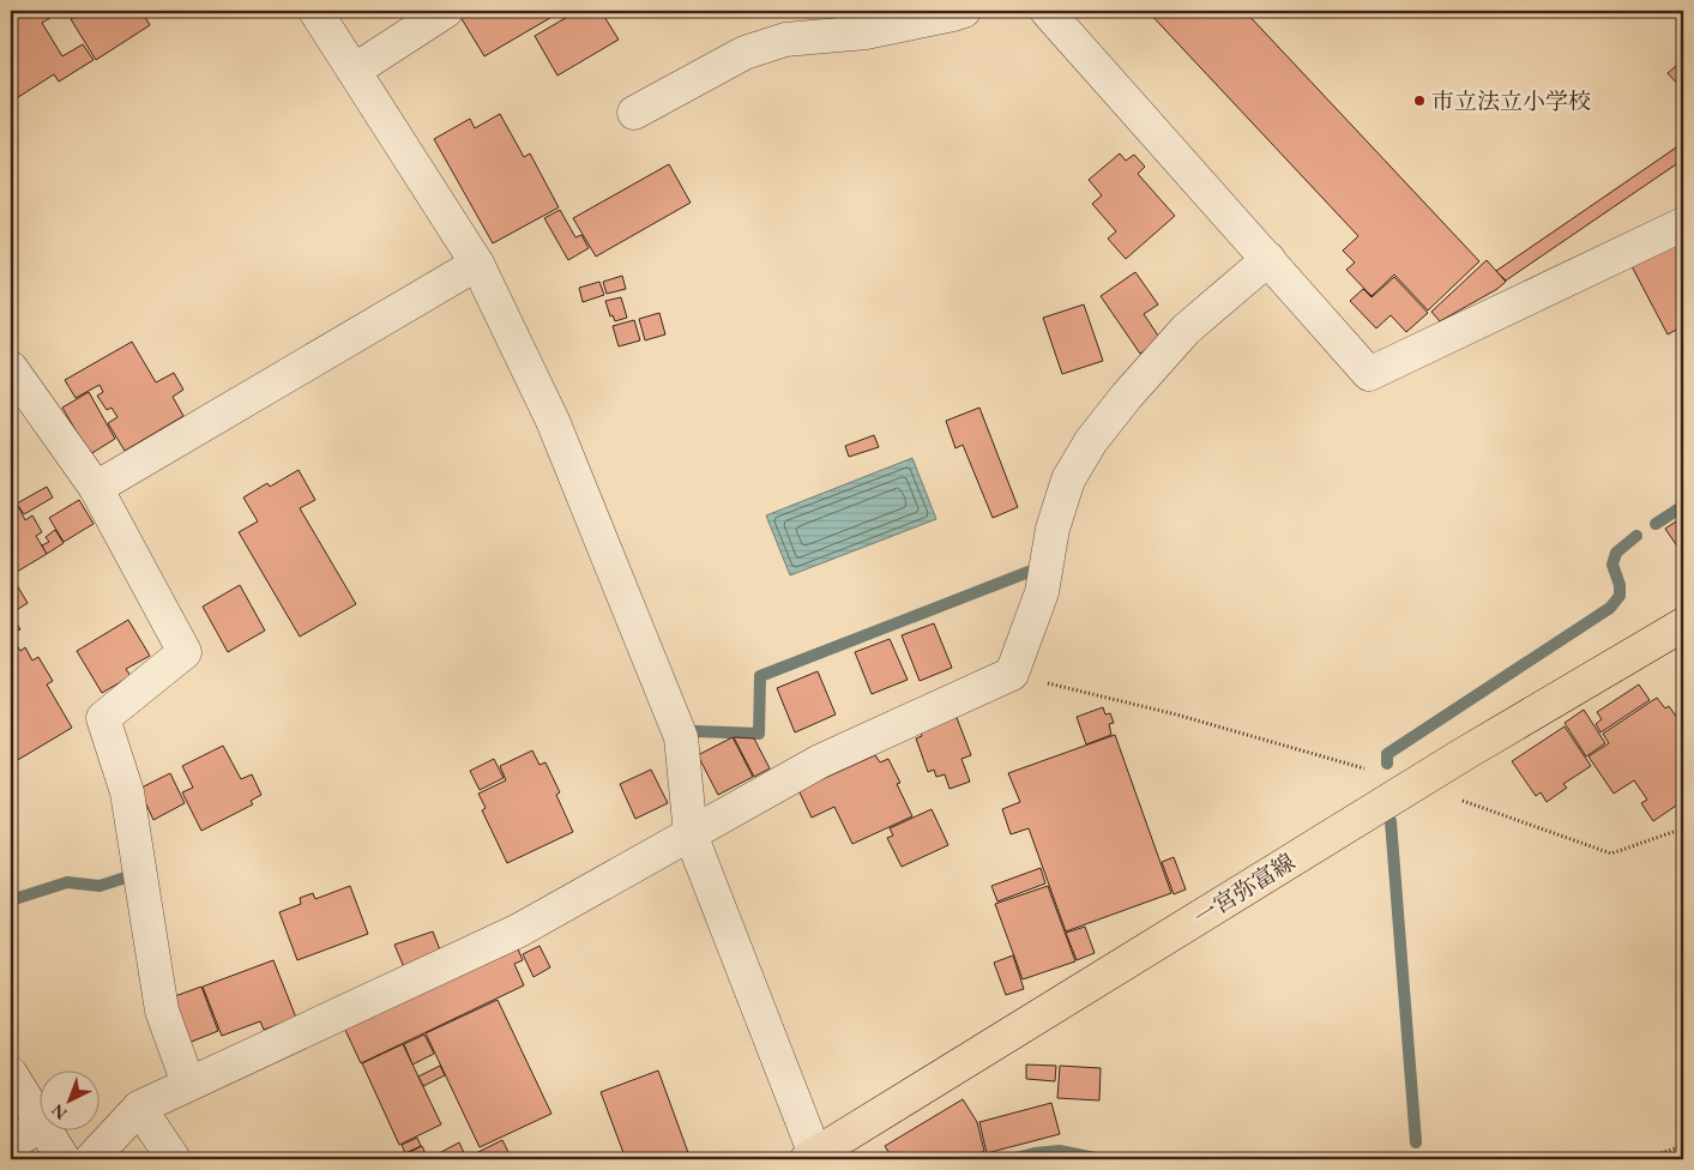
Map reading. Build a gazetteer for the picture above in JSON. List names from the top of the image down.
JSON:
{
  "streets": {
    "main road": ["一宮弥富線"]
  },
  "places": ["市立法立小学校"],
  "north": "bottom left"
}
